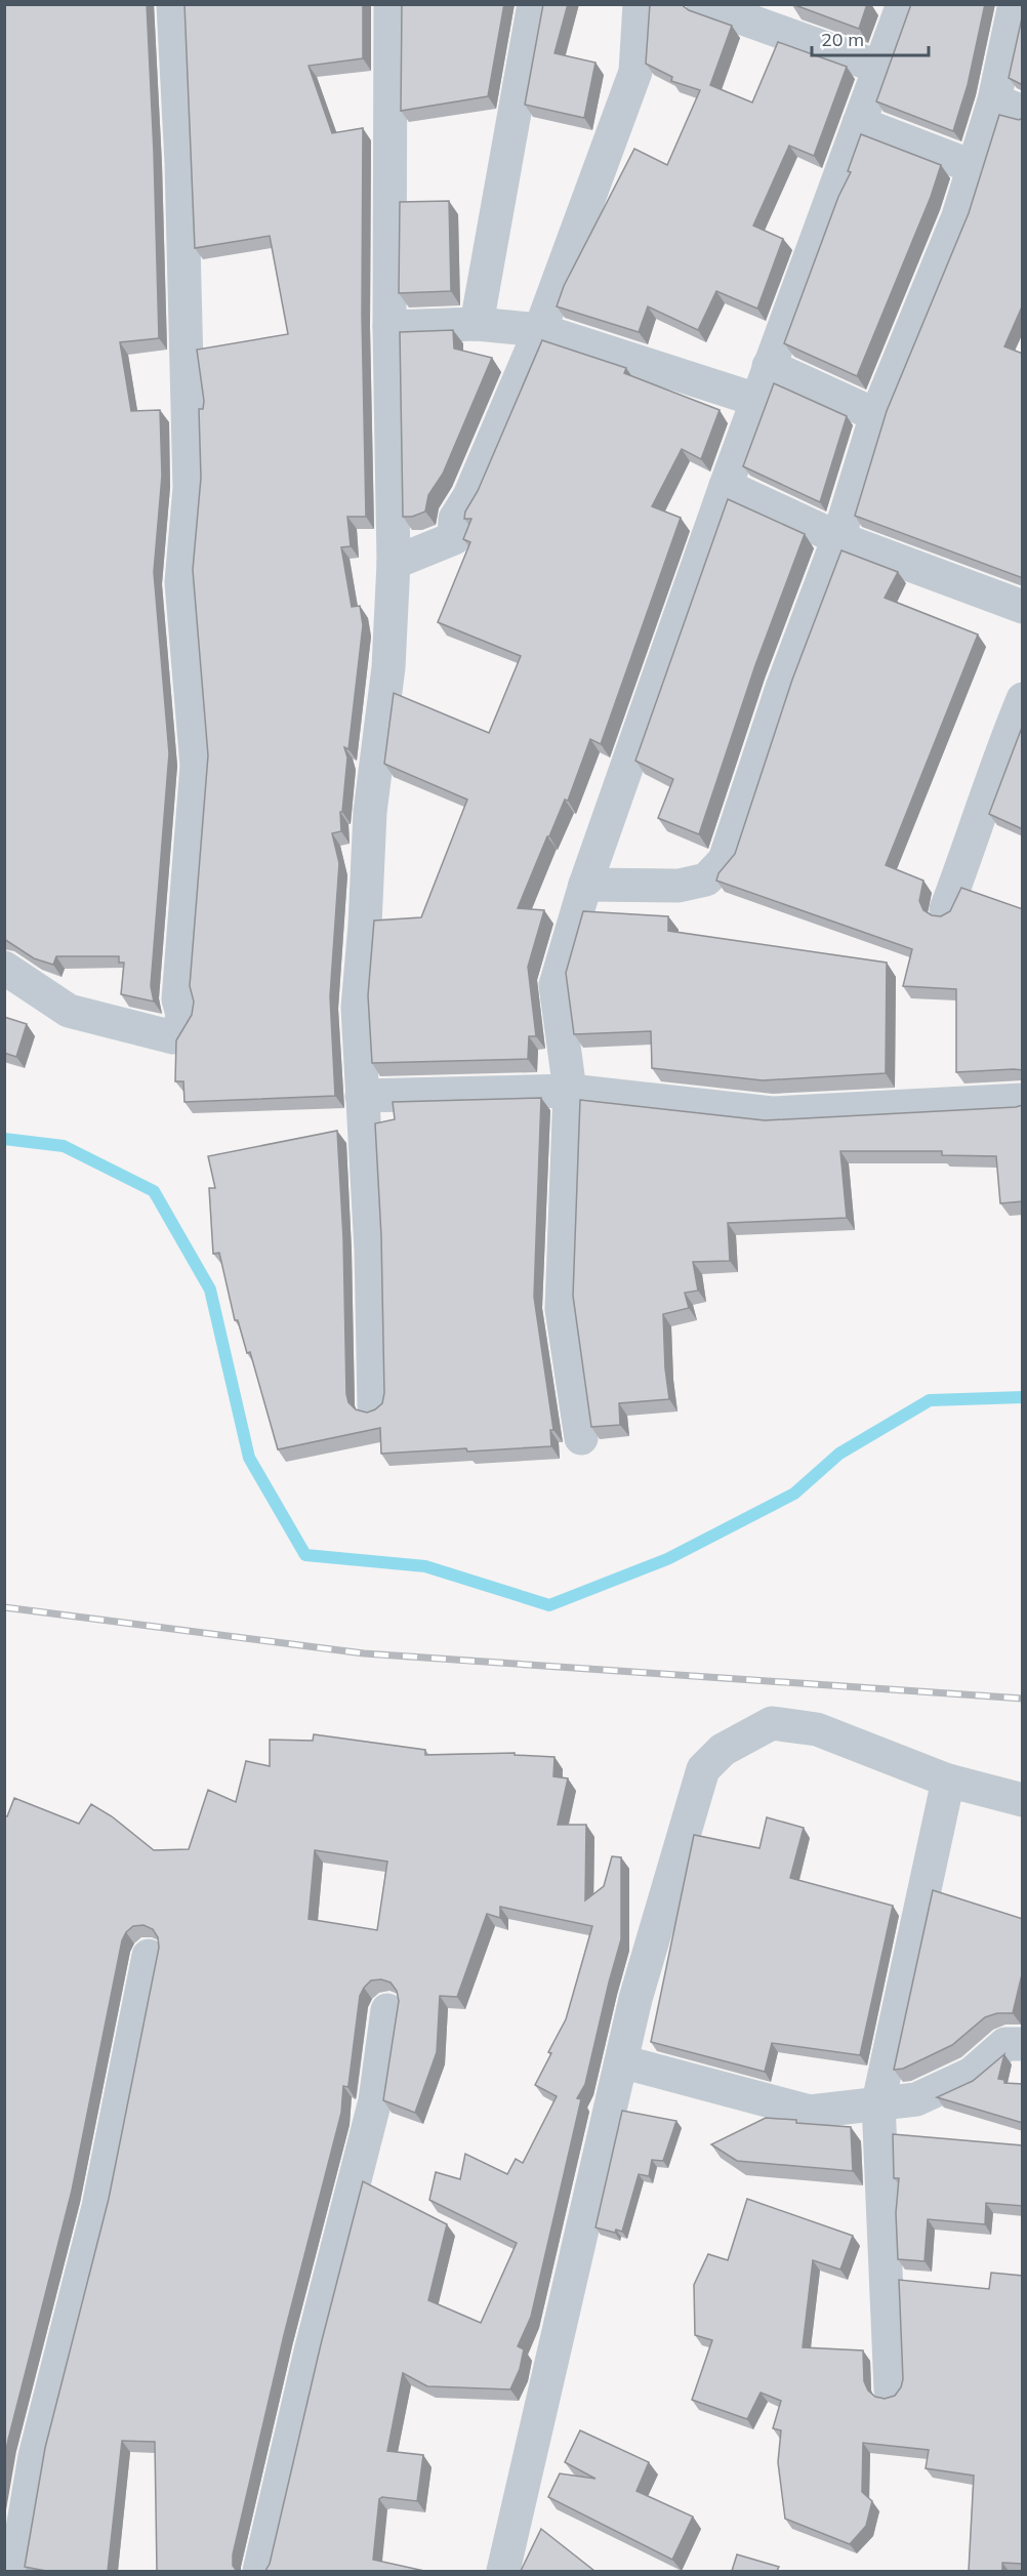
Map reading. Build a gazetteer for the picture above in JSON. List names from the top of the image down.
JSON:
{
  "scale_bar": "20 m"
}
